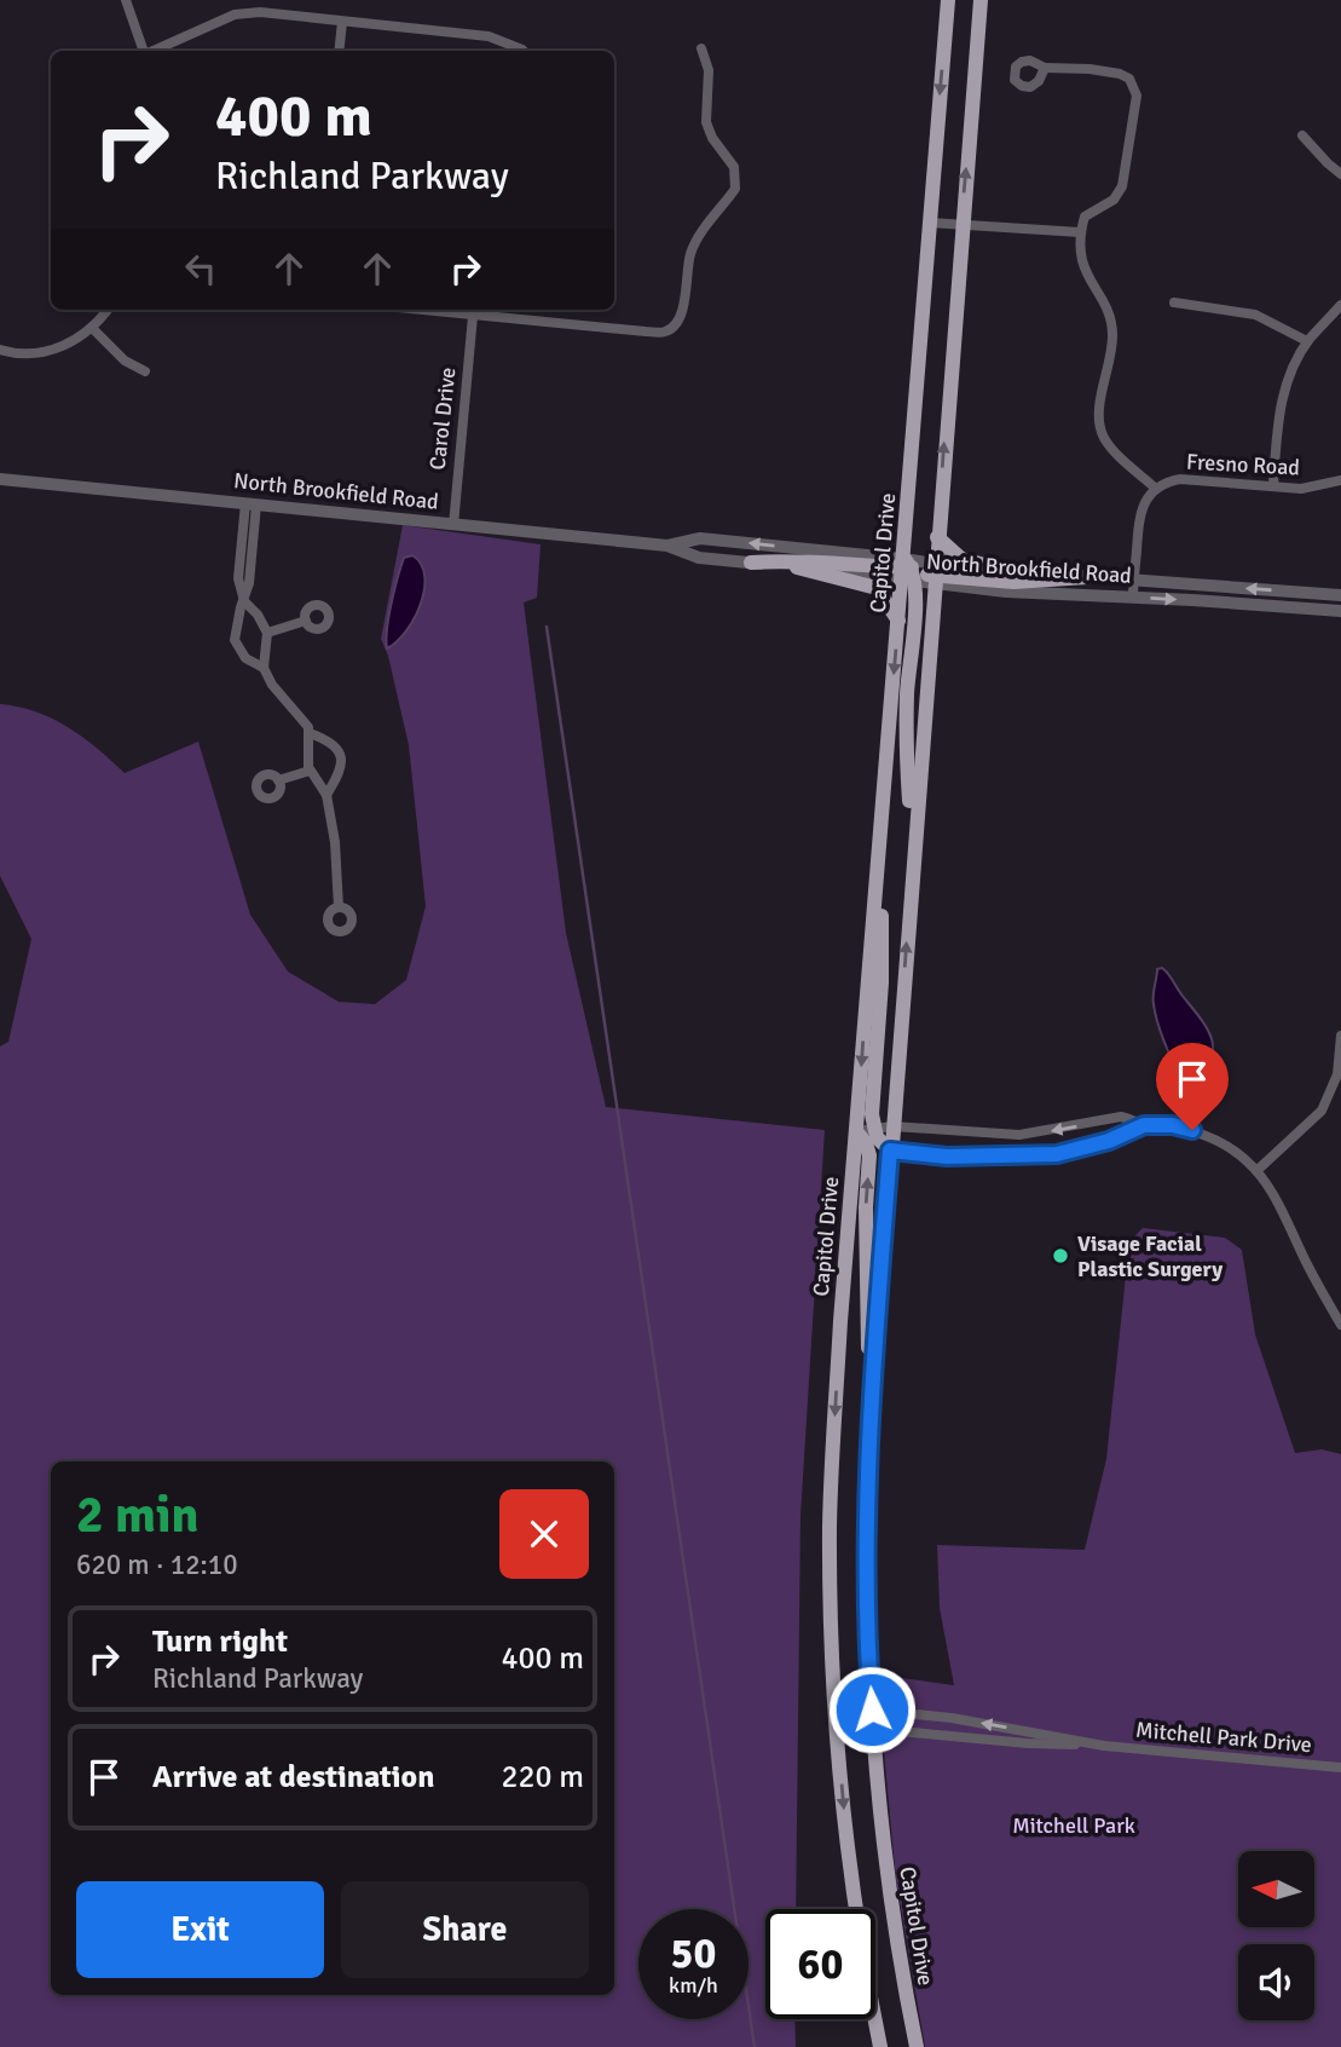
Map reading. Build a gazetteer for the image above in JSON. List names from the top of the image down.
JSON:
{
  "streets": {
    "main road": ["Capitol Drive"],
    "street": [
      "Carol Drive",
      "Fresno Road",
      "North Brookfield Road",
      "Mitchell Park Drive"
    ]
  },
  "crossings": [
    ["Carol Drive", "North Brookfield Road"],
    ["North Brookfield Road", "Capitol Drive"],
    ["Capitol Drive", "Mitchell Park Drive"]
  ],
  "parks": ["Mitchell Park"],
  "places": ["Visage Facial Plastic Surgery"],
  "north": "left",
  "page": {
    "turn": ["400 m", "Richland Parkway"],
    "heading": ["2 min", "620 m · 12:10"],
    "list": [
      {
        "name": "Turn right",
        "note": "Richland Parkway",
        "value": "400 m"
      },
      {
        "name": "Arrive at destination",
        "value": "220 m"
      }
    ],
    "buttons": ["Exit", "Share"],
    "speed": "50 km/h",
    "limit": "60"
  }
}
